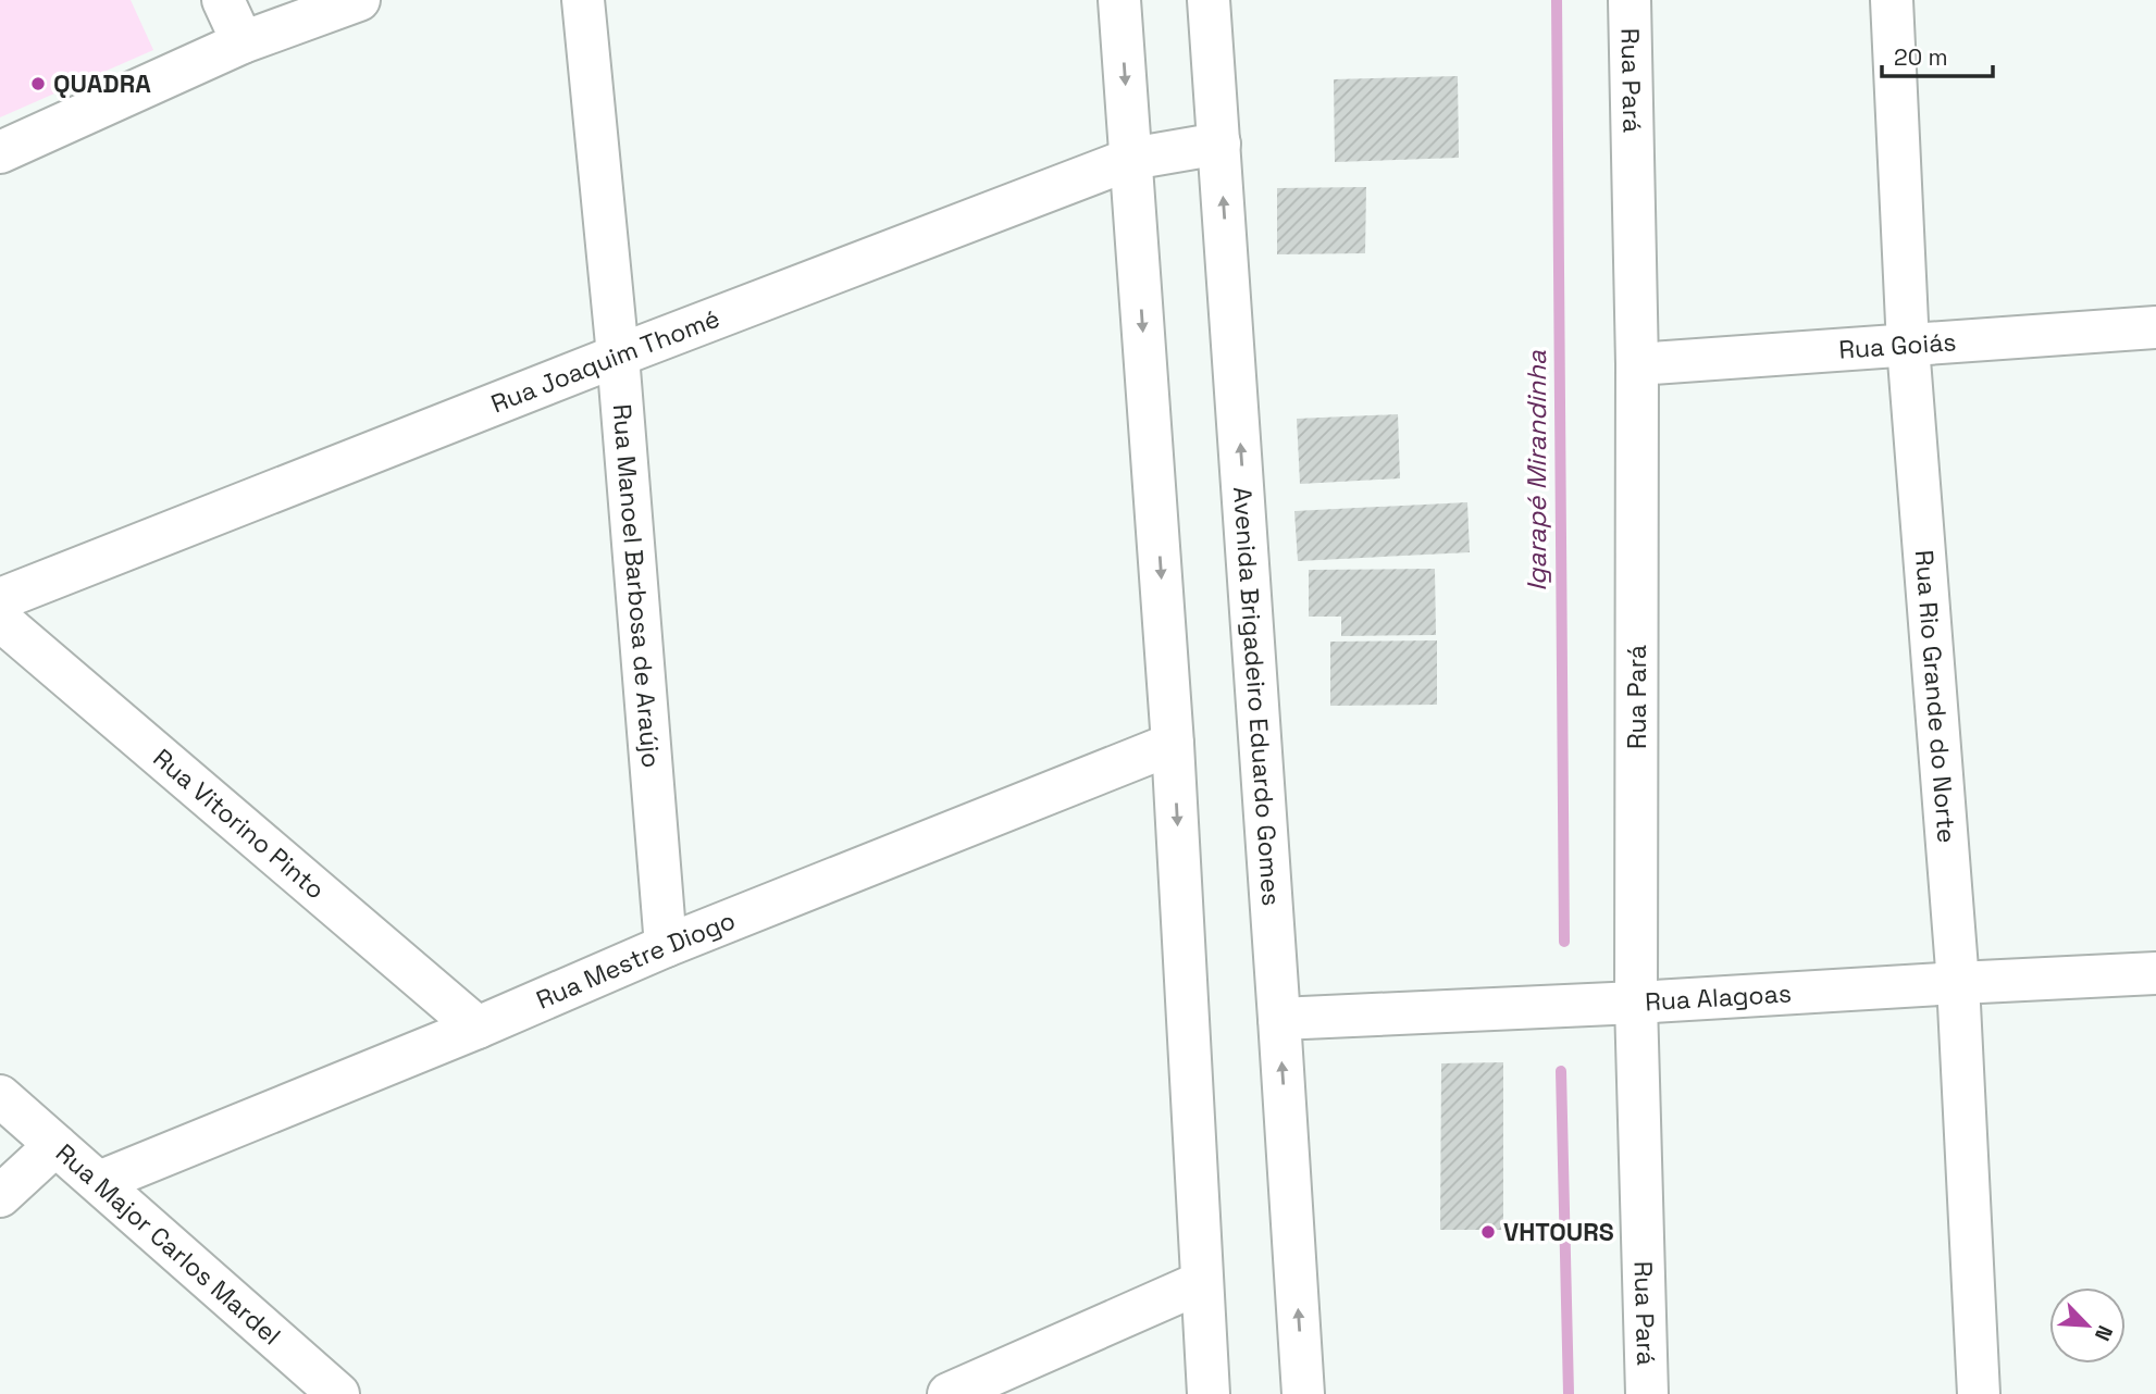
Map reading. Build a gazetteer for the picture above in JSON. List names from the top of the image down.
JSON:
{
  "streets": {
    "street": [
      "Rua Pará",
      "Rua Goiás",
      "Rua Joaquim Thomé",
      "Rua Manoel Barbosa de Araújo",
      "Avenida Brigadeiro Eduardo Gomes",
      "Rua Rio Grande do Norte",
      "Rua Vitorino Pinto",
      "Rua Mestre Diogo",
      "Rua Alagoas",
      "Rua Major Carlos Mardel"
    ]
  },
  "crossings": [
    ["Rua Pará", "Rua Goiás"],
    ["Rua Pará", "Rua Alagoas"],
    ["Rua Goiás", "Rua Rio Grande do Norte"],
    ["Rua Joaquim Thomé", "Rua Manoel Barbosa de Araújo"],
    ["Rua Joaquim Thomé", "Avenida Brigadeiro Eduardo Gomes"],
    ["Rua Manoel Barbosa de Araújo", "Rua Mestre Diogo"],
    ["Avenida Brigadeiro Eduardo Gomes", "Rua Alagoas"],
    ["Rua Rio Grande do Norte", "Rua Alagoas"],
    ["Rua Vitorino Pinto", "Rua Mestre Diogo"],
    ["Rua Mestre Diogo", "Rua Major Carlos Mardel"]
  ],
  "water": ["Igarapé Mirandinha"],
  "places": ["QUADRA", "VHTOURS"],
  "scale_bar": "20 m",
  "north": "bottom right"
}
